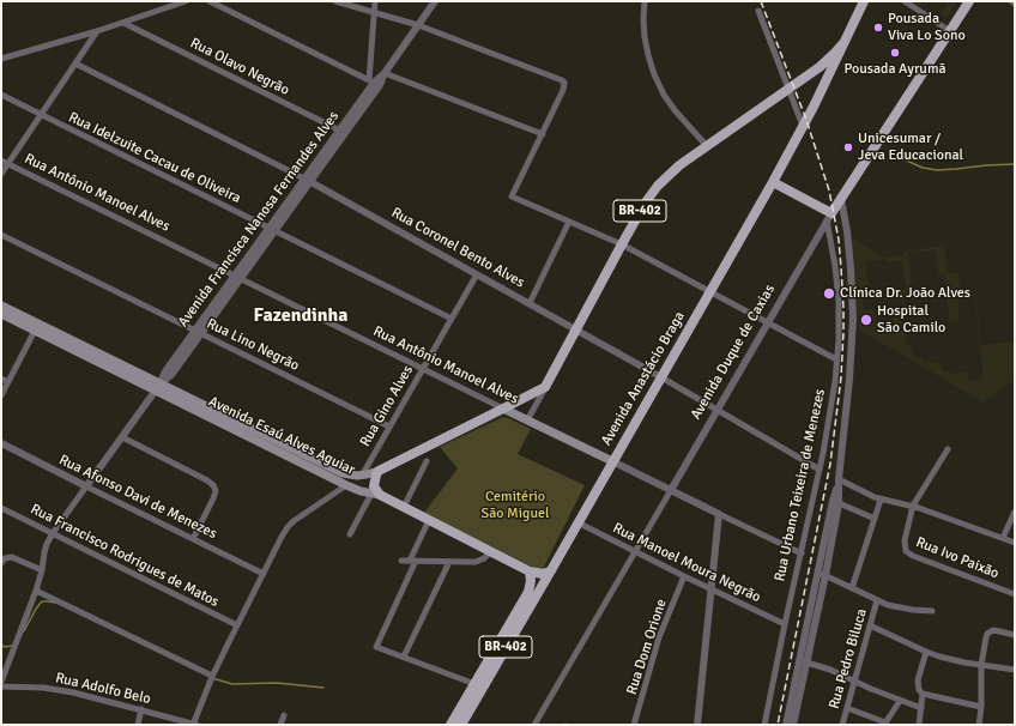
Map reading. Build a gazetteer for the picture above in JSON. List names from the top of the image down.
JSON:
{
  "streets": {
    "main road": [
      "Rua Antônio Manoel Alves",
      "BR-402",
      "Avenida Duque de Caxias",
      "Avenida Anastácio Braga",
      "Avenida Esaú Alves Aguiar"
    ],
    "street": [
      "Rua Olavo Negrão",
      "Rua Idelzuite Cacau de Oliveira",
      "Avenida Francisca Nanosa Fernandes Alves",
      "Rua Coronel Bento Alves",
      "Rua Lino Negrão",
      "Rua Gino Alves",
      "Rua Urbano Teixeira de Menezes",
      "Rua Afonso Davi de Menezes",
      "Rua Francisco Rodrigues de Matos",
      "Rua Ivo Paixão",
      "Rua Manoel Moura Negrão",
      "Rua Dom Orione",
      "Rua Pedro Biluca",
      "Rua Adolfo Belo"
    ]
  },
  "crossings": [
    ["Rua Olavo Negrão", "Avenida Francisca Nanosa Fernandes Alves"],
    ["Rua Idelzuite Cacau de Oliveira", "Avenida Francisca Nanosa Fernandes Alves"],
    ["Rua Idelzuite Cacau de Oliveira", "Rua Gino Alves"],
    ["Rua Antônio Manoel Alves", "Avenida Francisca Nanosa Fernandes Alves"],
    ["Rua Antônio Manoel Alves", "Avenida Duque de Caxias"],
    ["Rua Antônio Manoel Alves", "Avenida Anastácio Braga"],
    ["Rua Antônio Manoel Alves", "Rua Gino Alves"],
    ["Rua Antônio Manoel Alves", "Rua Urbano Teixeira de Menezes"],
    ["BR-402", "Rua Coronel Bento Alves"],
    ["BR-402", "Avenida Anastácio Braga"],
    ["Avenida Francisca Nanosa Fernandes Alves", "Rua Coronel Bento Alves"],
    ["Avenida Francisca Nanosa Fernandes Alves", "Rua Lino Negrão"],
    ["Avenida Francisca Nanosa Fernandes Alves", "Avenida Esaú Alves Aguiar"],
    ["Avenida Francisca Nanosa Fernandes Alves", "Rua Afonso Davi de Menezes"],
    ["Avenida Francisca Nanosa Fernandes Alves", "Rua Francisco Rodrigues de Matos"],
    ["Rua Coronel Bento Alves", "Avenida Duque de Caxias"],
    ["Rua Coronel Bento Alves", "Avenida Anastácio Braga"],
    ["Rua Coronel Bento Alves", "Rua Gino Alves"],
    ["Rua Coronel Bento Alves", "Rua Urbano Teixeira de Menezes"],
    ["Rua Lino Negrão", "Rua Gino Alves"],
    ["Avenida Duque de Caxias", "Rua Urbano Teixeira de Menezes"],
    ["Avenida Duque de Caxias", "Rua Manoel Moura Negrão"],
    ["Avenida Anastácio Braga", "Avenida Esaú Alves Aguiar"],
    ["Avenida Anastácio Braga", "Rua Manoel Moura Negrão"],
    ["Rua Gino Alves", "Avenida Esaú Alves Aguiar"],
    ["Rua Urbano Teixeira de Menezes", "Rua Manoel Moura Negrão"],
    ["Rua Manoel Moura Negrão", "Rua Dom Orione"]
  ],
  "districts": ["Fazendinha"],
  "parks": ["Cemitério São Miguel"],
  "places": [
    "Pousada Viva Lo Sono",
    "Pousada Ayrumã",
    "Unicesumar / Jeva Educacional",
    "Clínica Dr. João Alves",
    "Hospital São Camilo"
  ]
}
